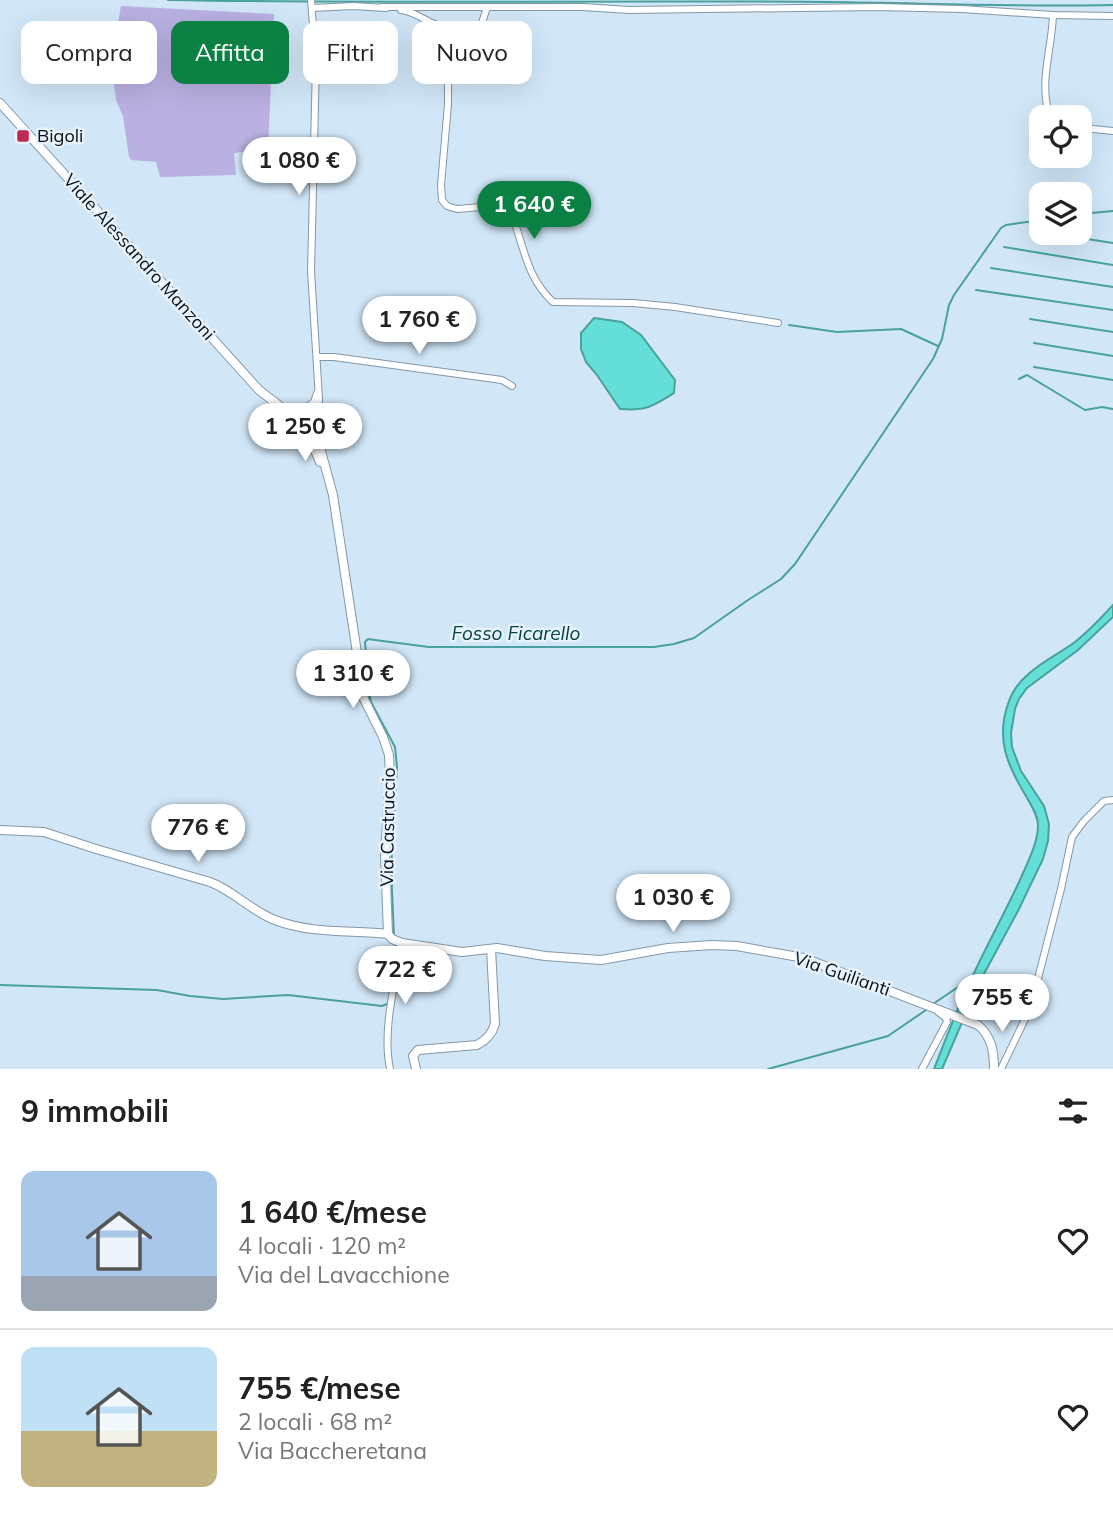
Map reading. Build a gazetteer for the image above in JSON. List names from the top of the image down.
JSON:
{
  "streets": {
    "street": ["Viale Alessandro Manzoni", "Via Castruccio", "Via Guilianti"]
  },
  "crossings": [
    ["Via Castruccio", "Via Guilianti"]
  ],
  "water": ["Fosso Ficarello"],
  "places": {
    "transit": ["Bigoli"]
  },
  "page": {
    "chip": [
      "Compra",
      "Affitta",
      "Filtri",
      "Nuovo"
    ],
    "price": [
      "1 080 €",
      "1 640 €",
      "1 760 €",
      "1 250 €",
      "1 310 €",
      "776 €",
      "1 030 €",
      "722 €",
      "755 €"
    ],
    "heading": "9 immobili",
    "list": [
      {
        "name": "1 640 €/mese",
        "note": "4 locali · 120 m² · Via del Lavacchione"
      },
      {
        "name": "755 €/mese",
        "note": "2 locali · 68 m² · Via Baccheretana"
      }
    ]
  }
}
